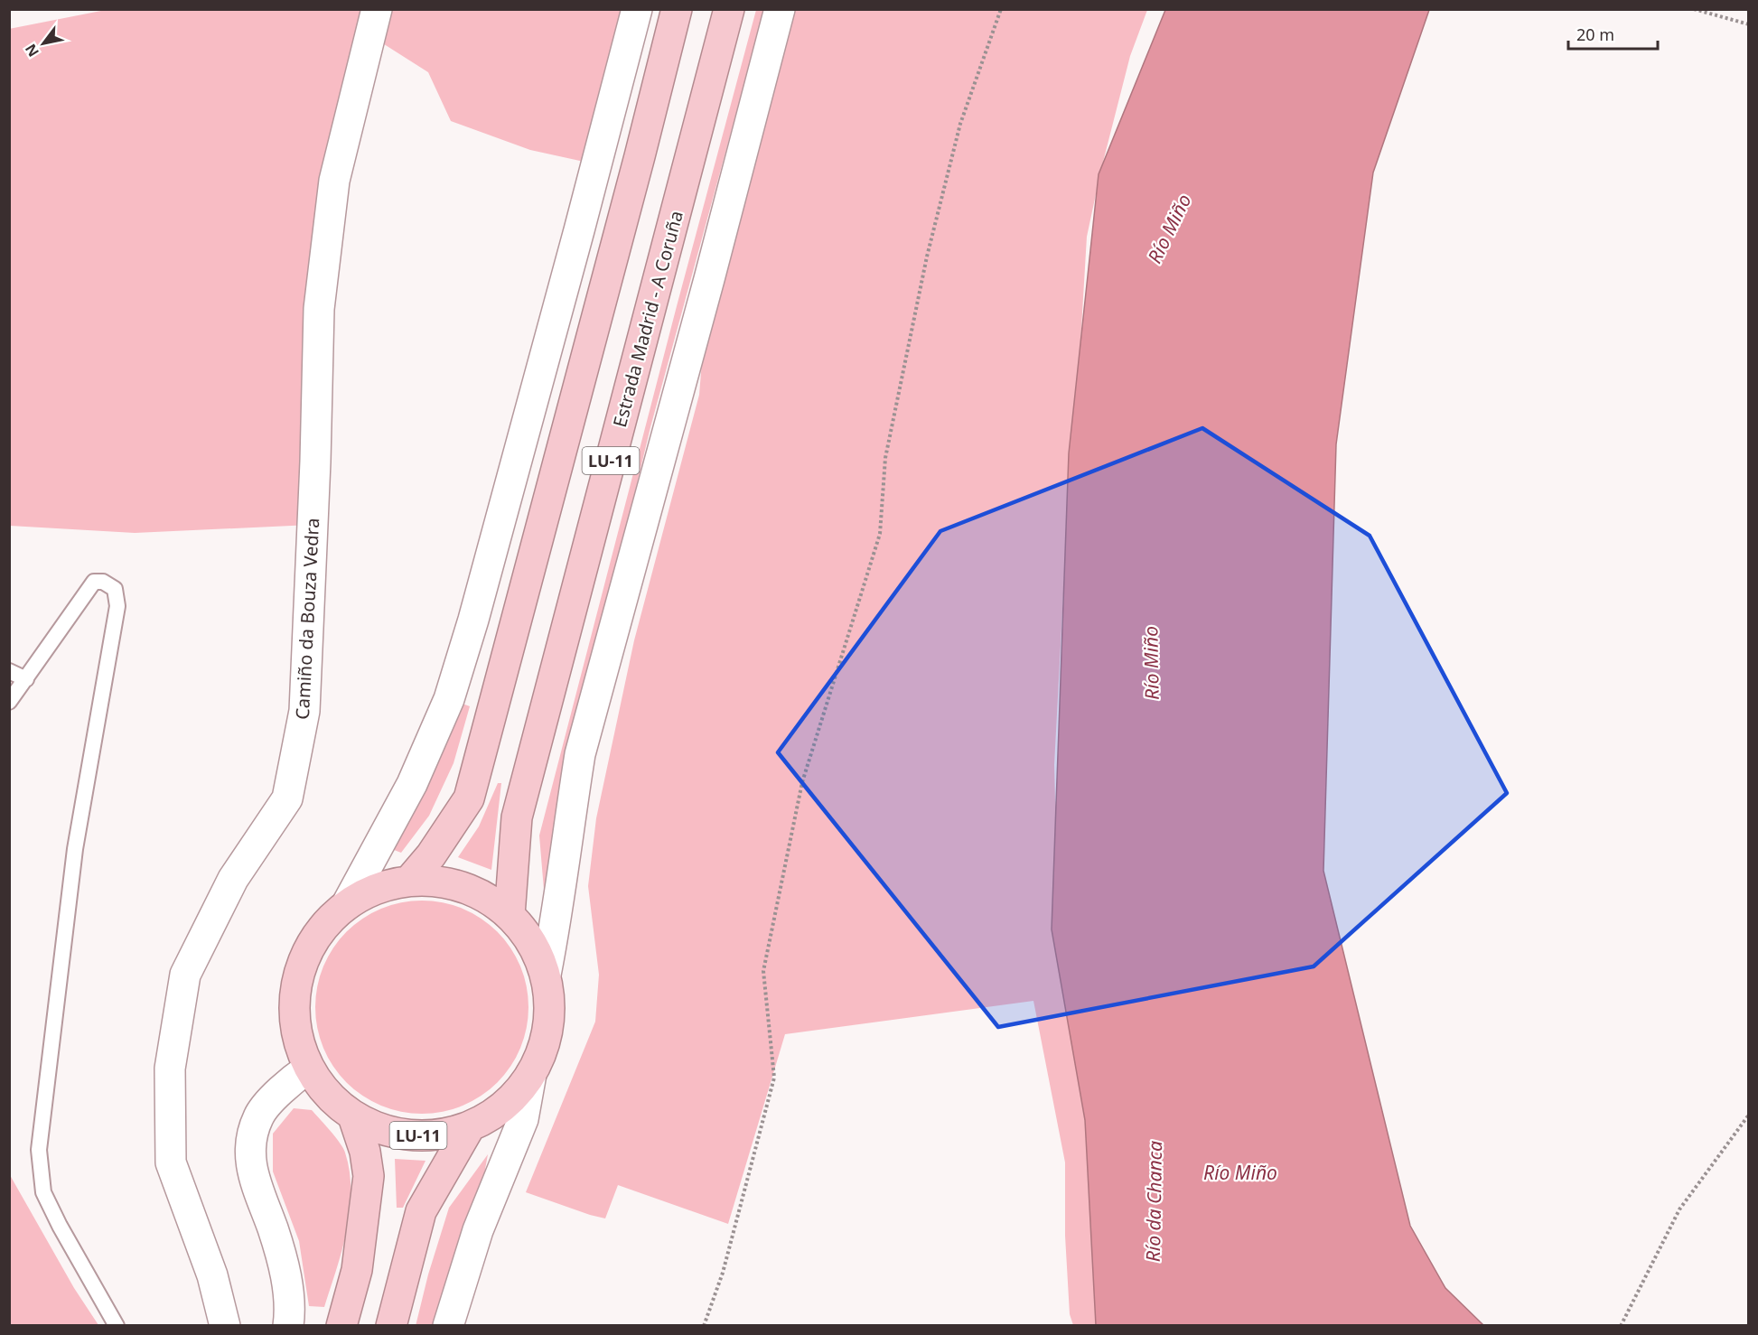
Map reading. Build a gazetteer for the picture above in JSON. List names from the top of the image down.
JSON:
{
  "streets": {
    "highway": ["Estrada Madrid - A Coruña", "LU-11"],
    "street": ["Camiño da Bouza Vedra"]
  },
  "crossings": [
    ["Estrada Madrid - A Coruña", "LU-11"]
  ],
  "water": ["Río Miño", "Río da Chanca"],
  "scale_bar": "20 m",
  "north": "bottom left"
}
